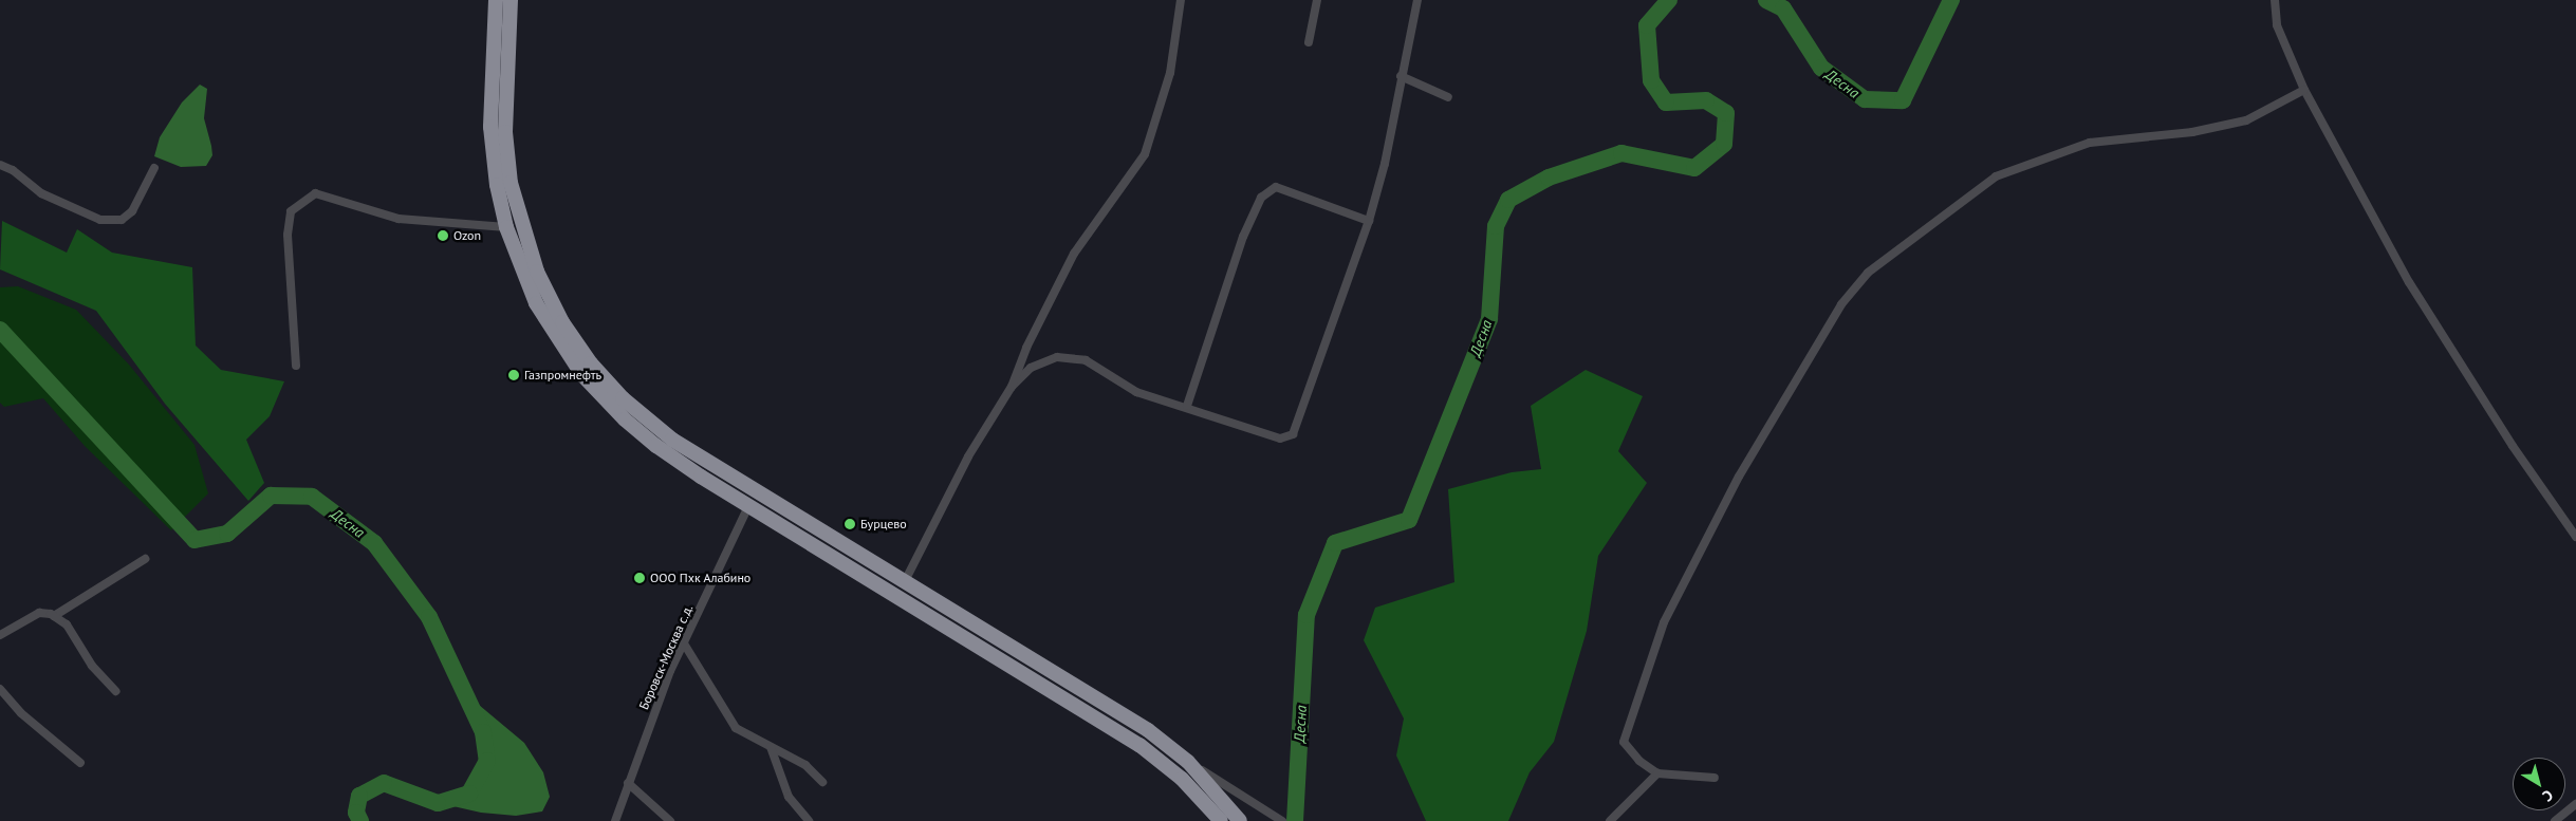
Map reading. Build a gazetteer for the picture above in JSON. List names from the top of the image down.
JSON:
{
  "streets": {
    "street": ["Боровск-Москва с.д."]
  },
  "water": ["Десна"],
  "places": [
    "Ozon",
    "Газпромнефть",
    "Бурцево",
    "ООО Пхк Алабино"
  ],
  "north": "bottom right"
}
